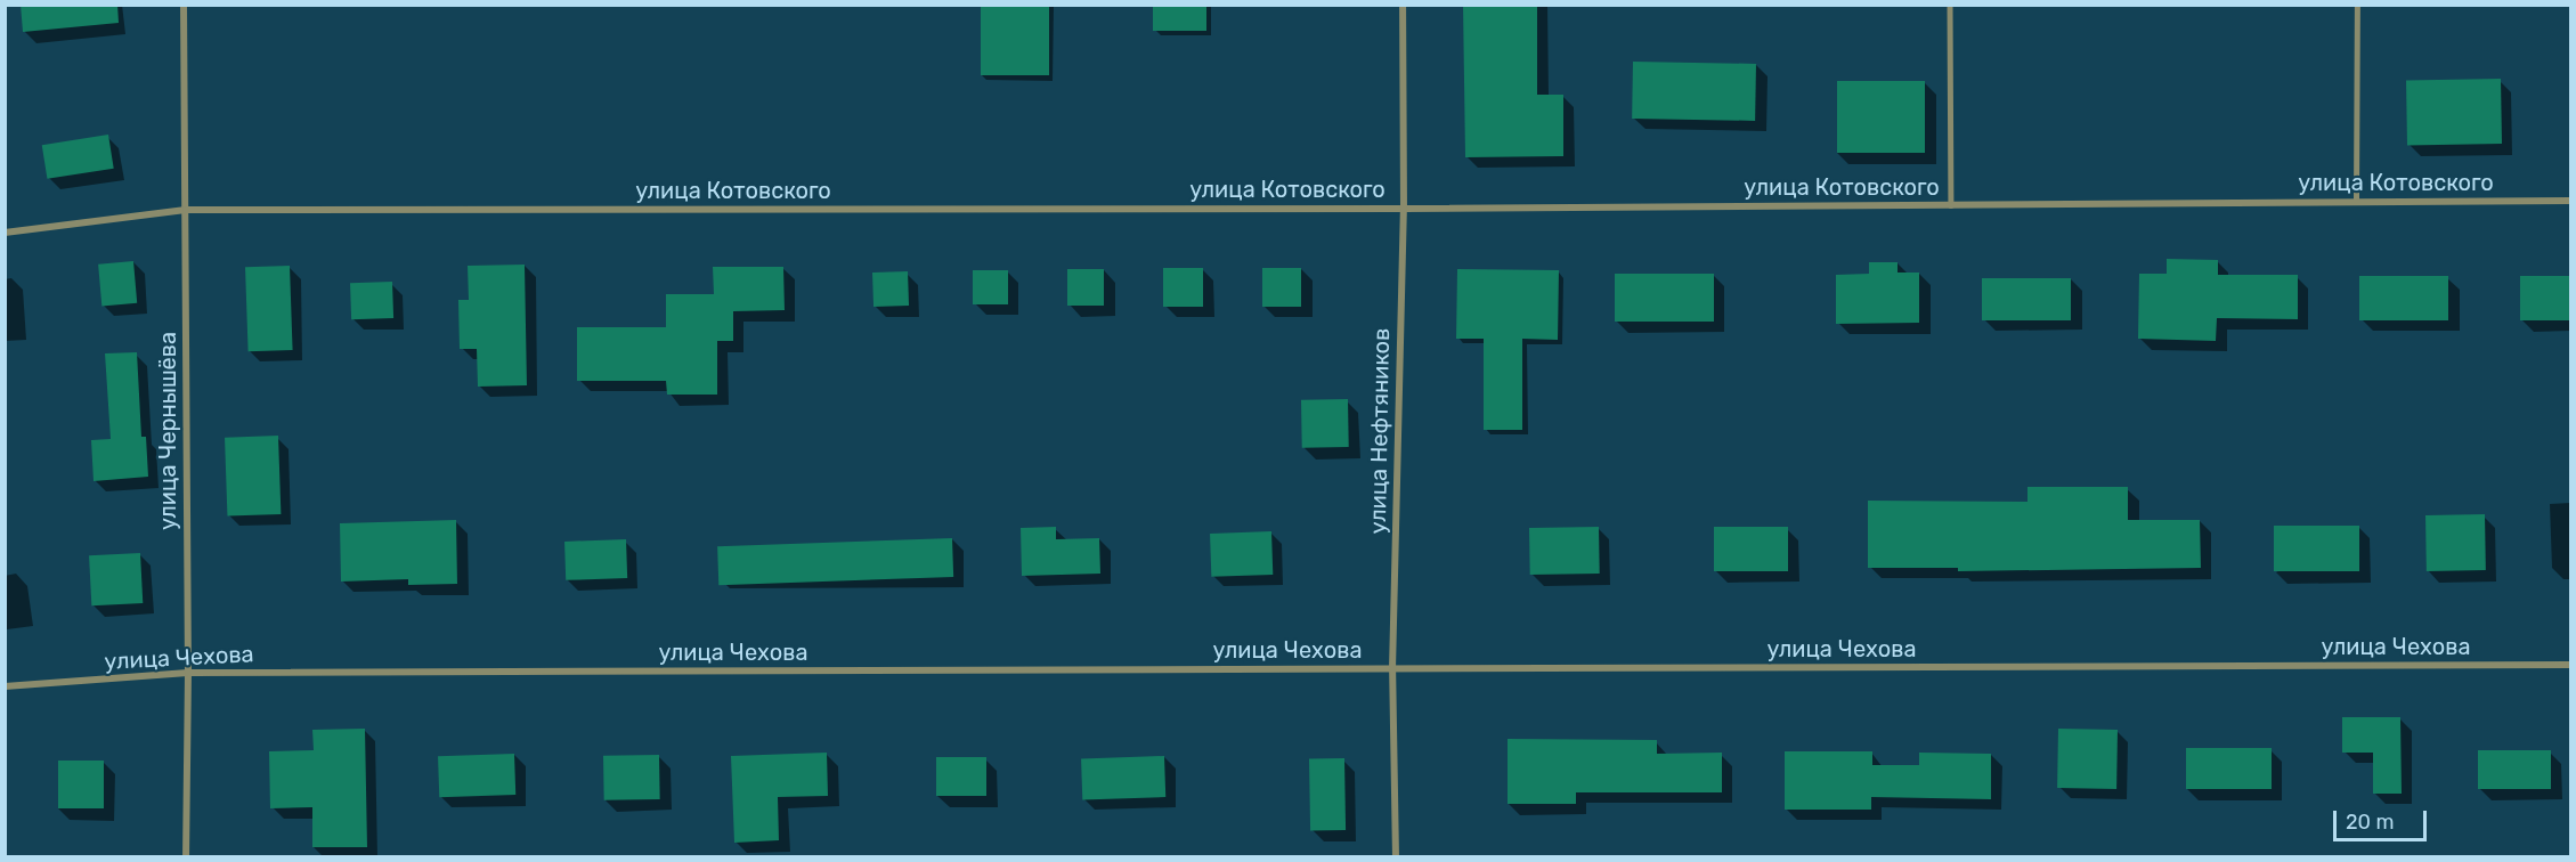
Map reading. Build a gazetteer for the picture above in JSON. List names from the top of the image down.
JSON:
{
  "streets": {
    "street": [
      "улица Котовского",
      "улица Чернышёва",
      "улица Нефтяников",
      "улица Чехова"
    ]
  },
  "crossings": [
    ["улица Котовского", "улица Чернышёва"],
    ["улица Котовского", "улица Нефтяников"],
    ["улица Чернышёва", "улица Чехова"],
    ["улица Нефтяников", "улица Чехова"]
  ],
  "scale_bar": "20 m"
}
